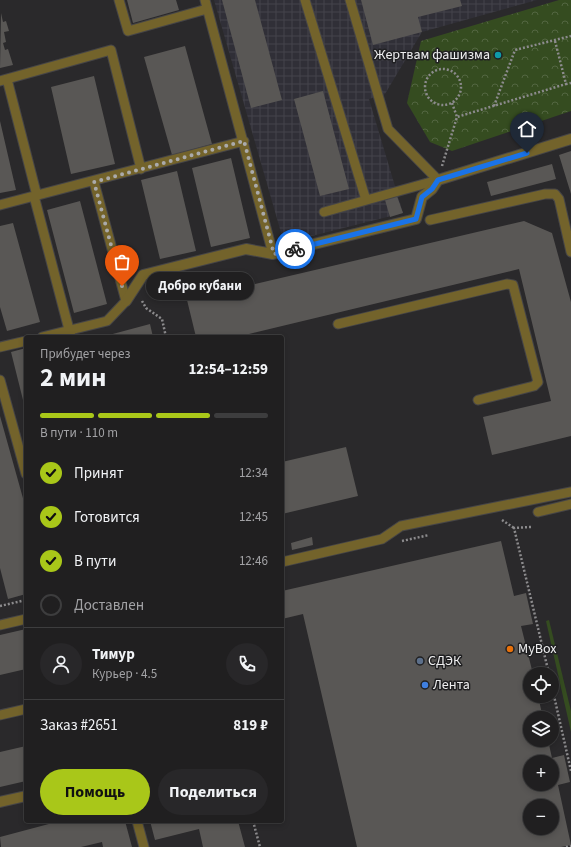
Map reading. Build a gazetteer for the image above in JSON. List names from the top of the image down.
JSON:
{
  "places": [
    "Жертвам фашизма",
    "Добро кубани",
    "MyBox",
    "СДЭК",
    "Лента"
  ],
  "page": {
    "bubble": "Добро кубани",
    "heading": ["2 мин", "Прибудет через", "12:54–12:59"],
    "panel": [
      "Тимур",
      "Курьер · 4.5",
      "Заказ #2651",
      "819 ₽"
    ],
    "bar": "В пути · 110 m",
    "list": [
      ["Принят", "12:34"],
      ["Готовится", "12:45"],
      ["В пути", "12:46"],
      "Доставлен"
    ],
    "map_buttons": ["+", "−"],
    "buttons": ["Помощь", "Поделиться"]
  }
}
